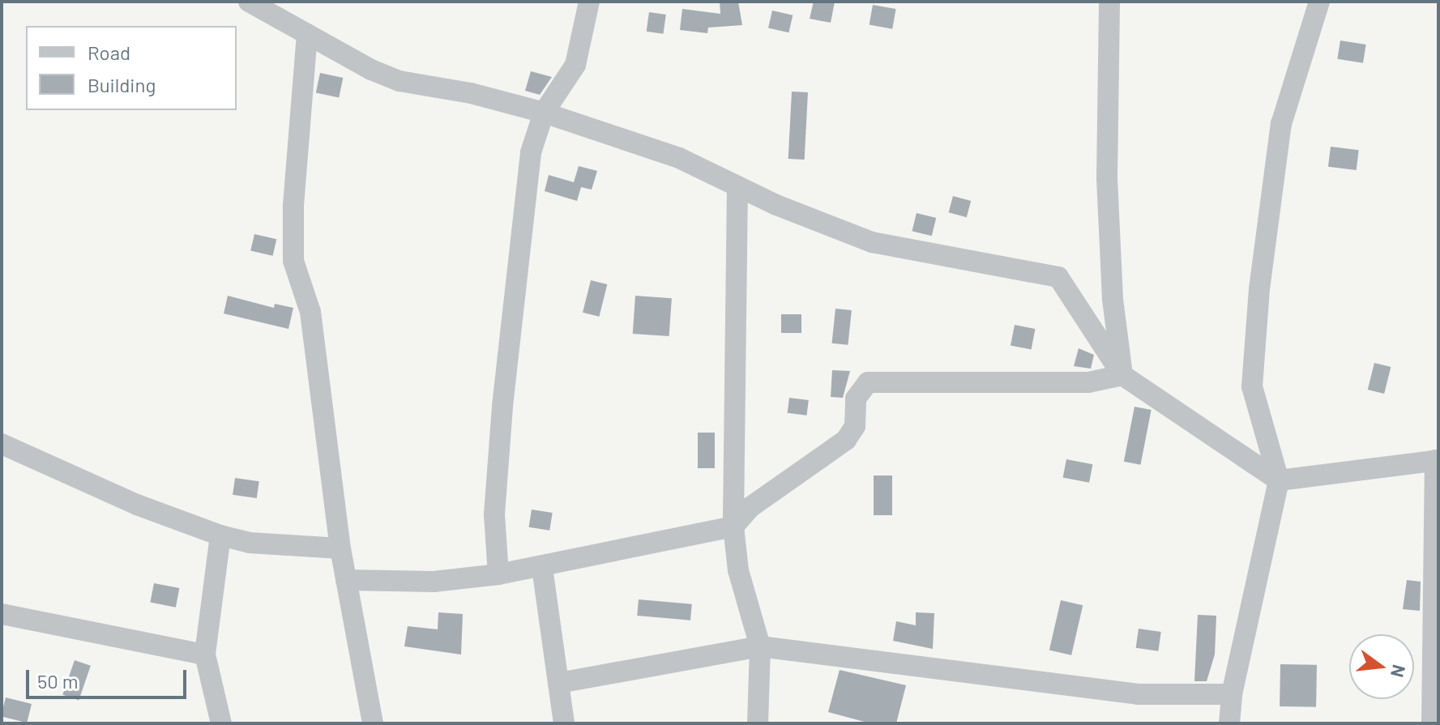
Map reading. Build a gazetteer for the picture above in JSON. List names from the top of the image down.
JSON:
{
  "legend": ["Road", "Building"],
  "scale_bar": "50 m",
  "north": "right"
}
